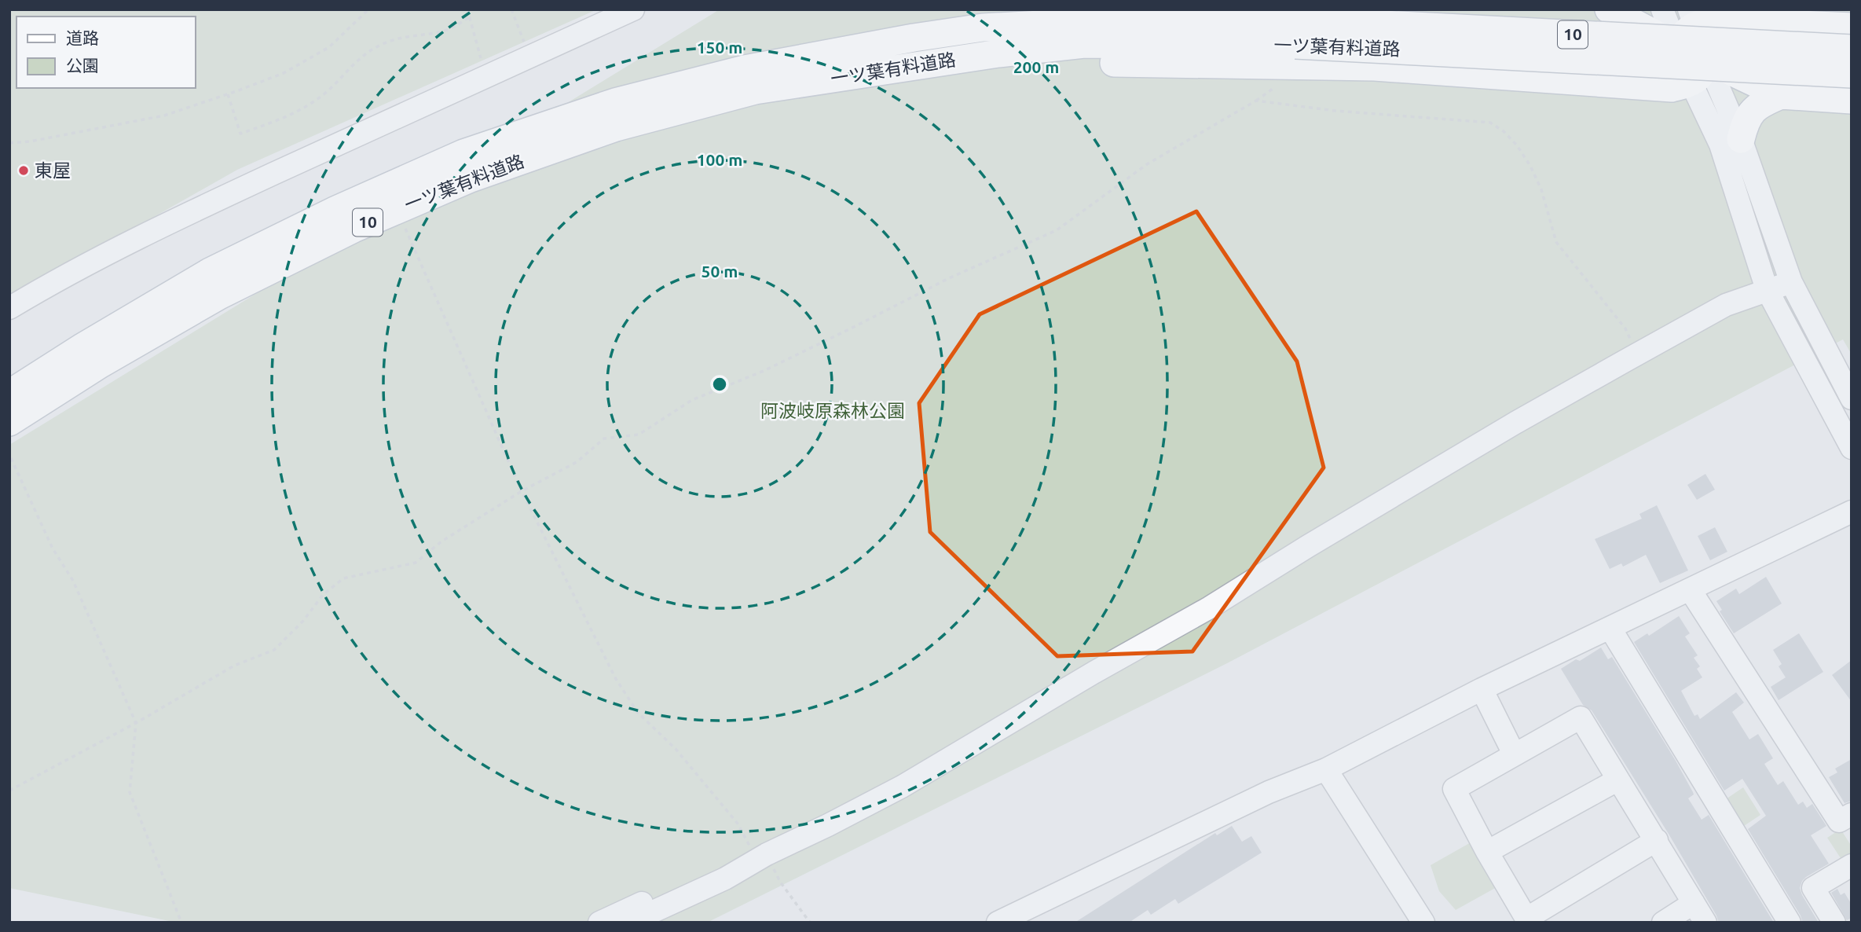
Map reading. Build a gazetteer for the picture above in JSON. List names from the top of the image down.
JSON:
{
  "streets": {
    "main road": ["10", "一ツ葉有料道路"]
  },
  "parks": ["阿波岐原森林公園"],
  "places": ["東屋"],
  "legend": ["道路", "公園"],
  "rings": [
    "150 m",
    "200 m",
    "100 m",
    "50 m"
  ]
}
